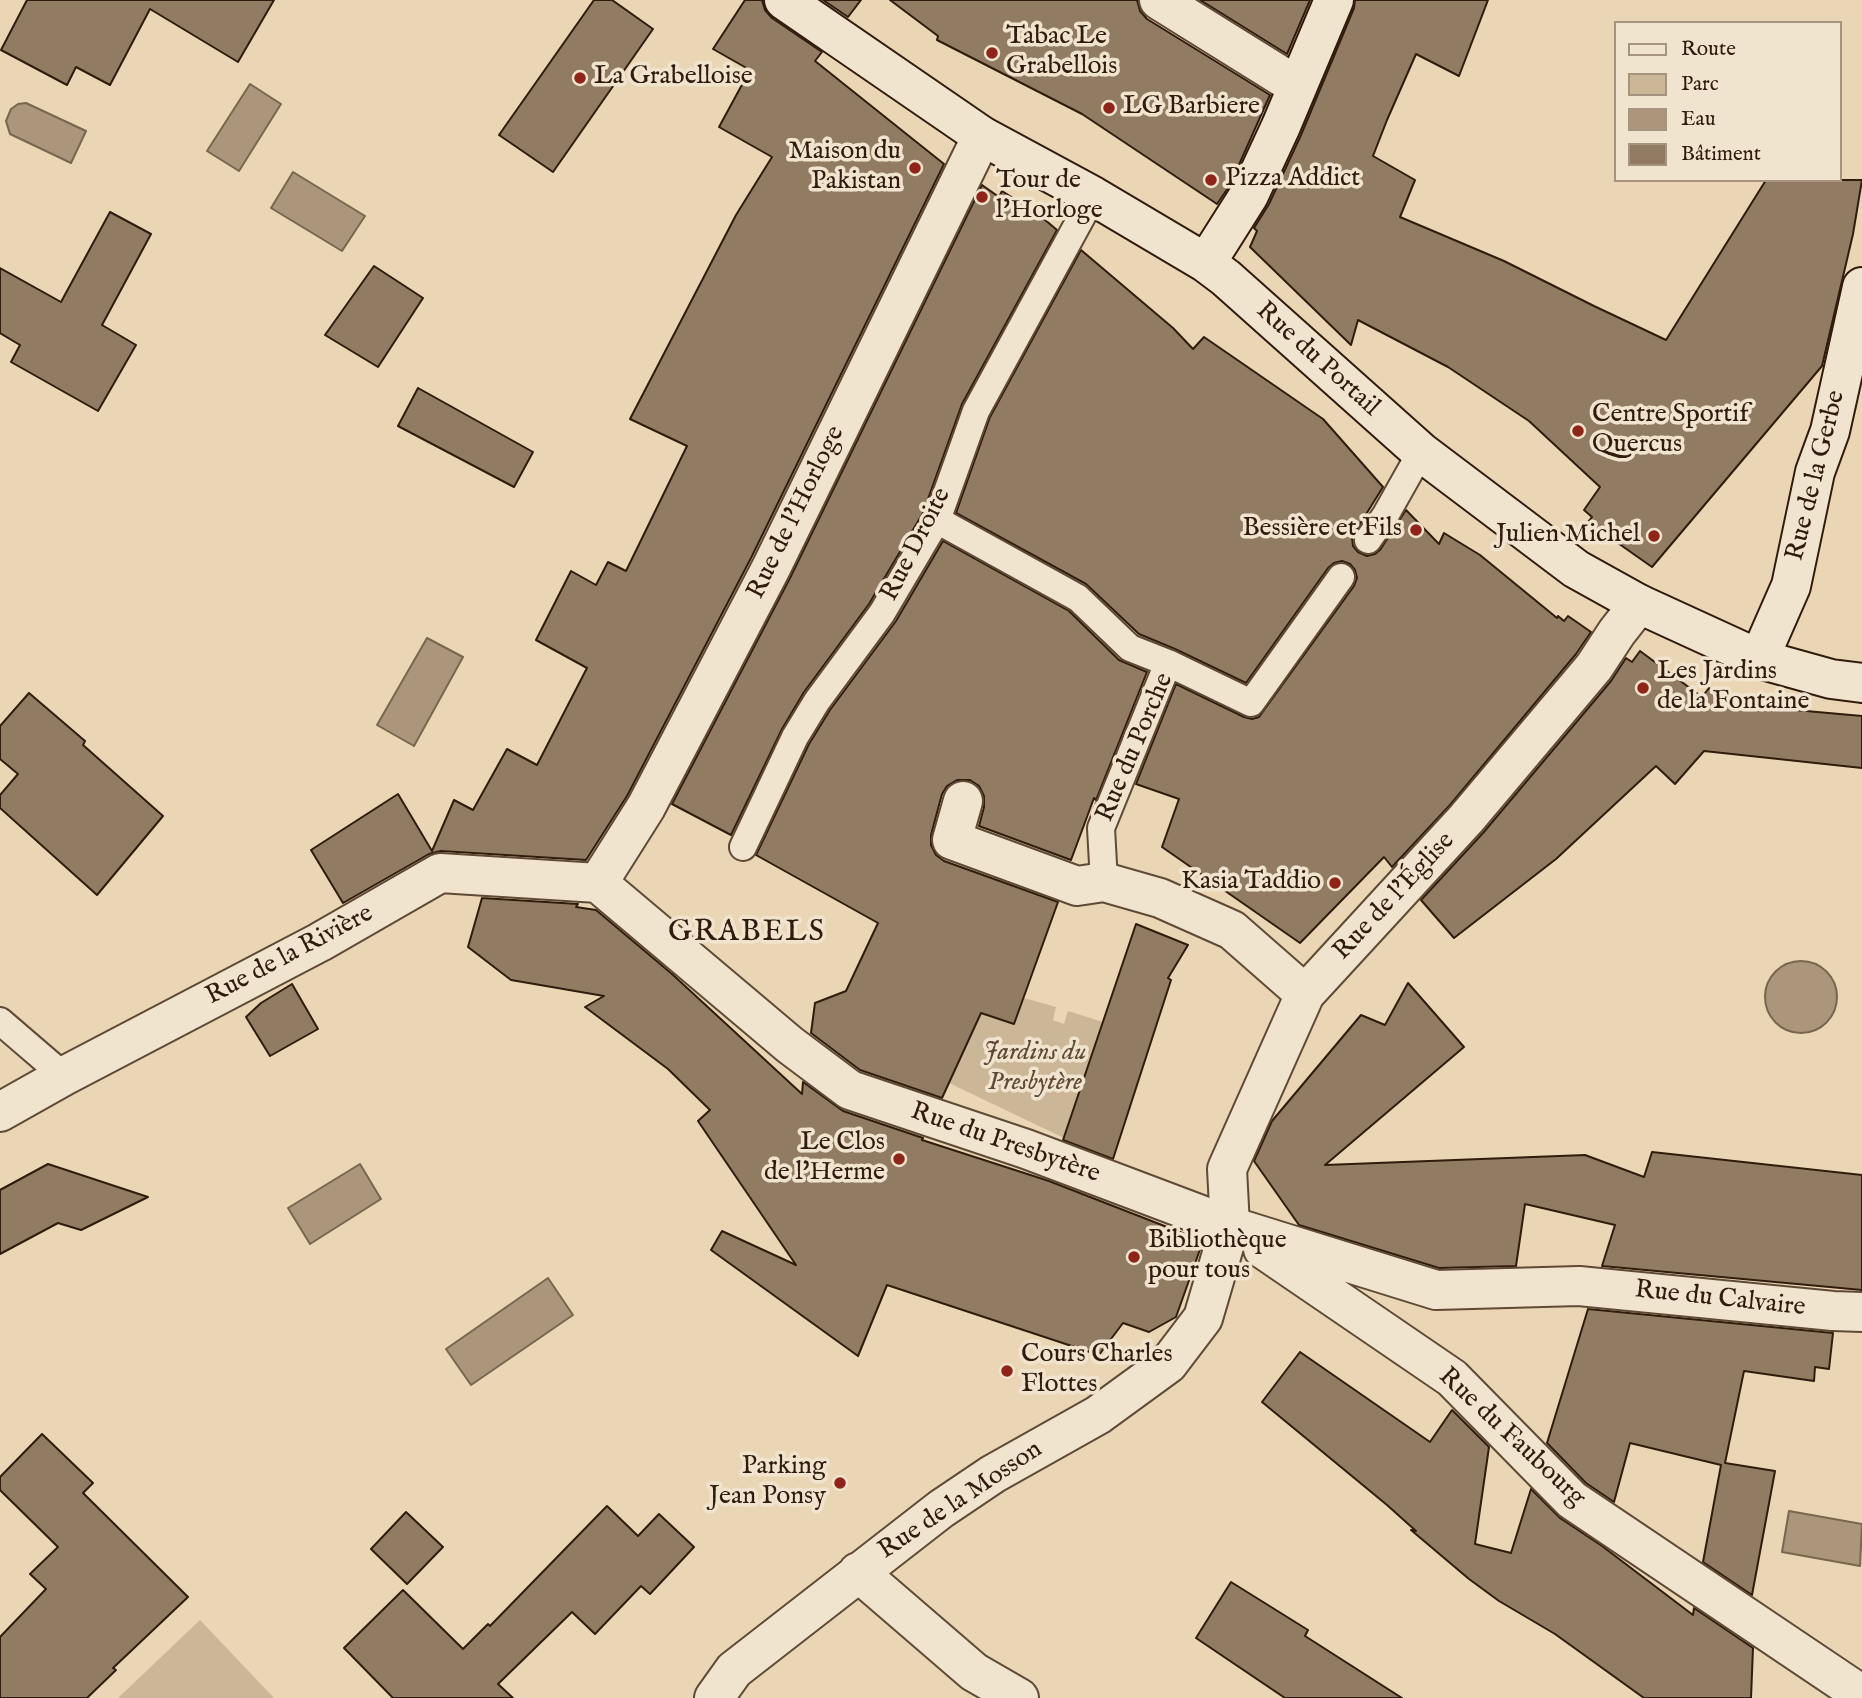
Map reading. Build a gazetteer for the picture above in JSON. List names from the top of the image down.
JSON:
{
  "streets": {
    "street": [
      "Rue du Portail",
      "Rue de la Gerbe",
      "Rue de l'Horloge",
      "Rue de l'Église",
      "Rue de la Rivière",
      "Rue du Presbytère",
      "Rue du Calvaire",
      "Rue du Faubourg",
      "Rue de la Mosson"
    ],
    "lane": ["Rue Droite", "Rue du Porche"]
  },
  "crossings": [
    ["Rue du Portail", "Rue de la Gerbe"],
    ["Rue du Portail", "Rue de l'Horloge"],
    ["Rue du Portail", "Rue Droite"],
    ["Rue du Portail", "Rue de l'Église"],
    ["Rue de l'Horloge", "Rue de la Rivière"],
    ["Rue de l'Horloge", "Rue du Presbytère"],
    ["Rue de l'Église", "Rue du Presbytère"],
    ["Rue de l'Église", "Rue du Calvaire"],
    ["Rue de l'Église", "Rue du Faubourg"],
    ["Rue de l'Église", "Rue de la Mosson"],
    ["Rue de la Rivière", "Rue du Presbytère"],
    ["Rue du Presbytère", "Rue du Calvaire"],
    ["Rue du Presbytère", "Rue du Faubourg"],
    ["Rue du Presbytère", "Rue de la Mosson"],
    ["Rue du Calvaire", "Rue du Faubourg"],
    ["Rue du Calvaire", "Rue de la Mosson"],
    ["Rue du Faubourg", "Rue de la Mosson"]
  ],
  "districts": ["GRABELS"],
  "parks": ["Jardins du Presbytère"],
  "places": [
    "Tabac Le Grabellois",
    "La Grabelloise",
    "LG Barbiere",
    "Maison du Pakistan",
    "Pizza Addict",
    "Tour de l'Horloge",
    "Centre Sportif Quercus",
    "Bessière et Fils",
    "Julien Michel",
    "Les Jardins de la Fontaine",
    "Kasia Taddio",
    "Le Clos de l'Herme",
    "Bibliothèque pour tous",
    "Cours Charles Flottes",
    "Parking Jean Ponsy"
  ],
  "legend": [
    "Route",
    "Parc",
    "Eau",
    "Bâtiment"
  ]
}
